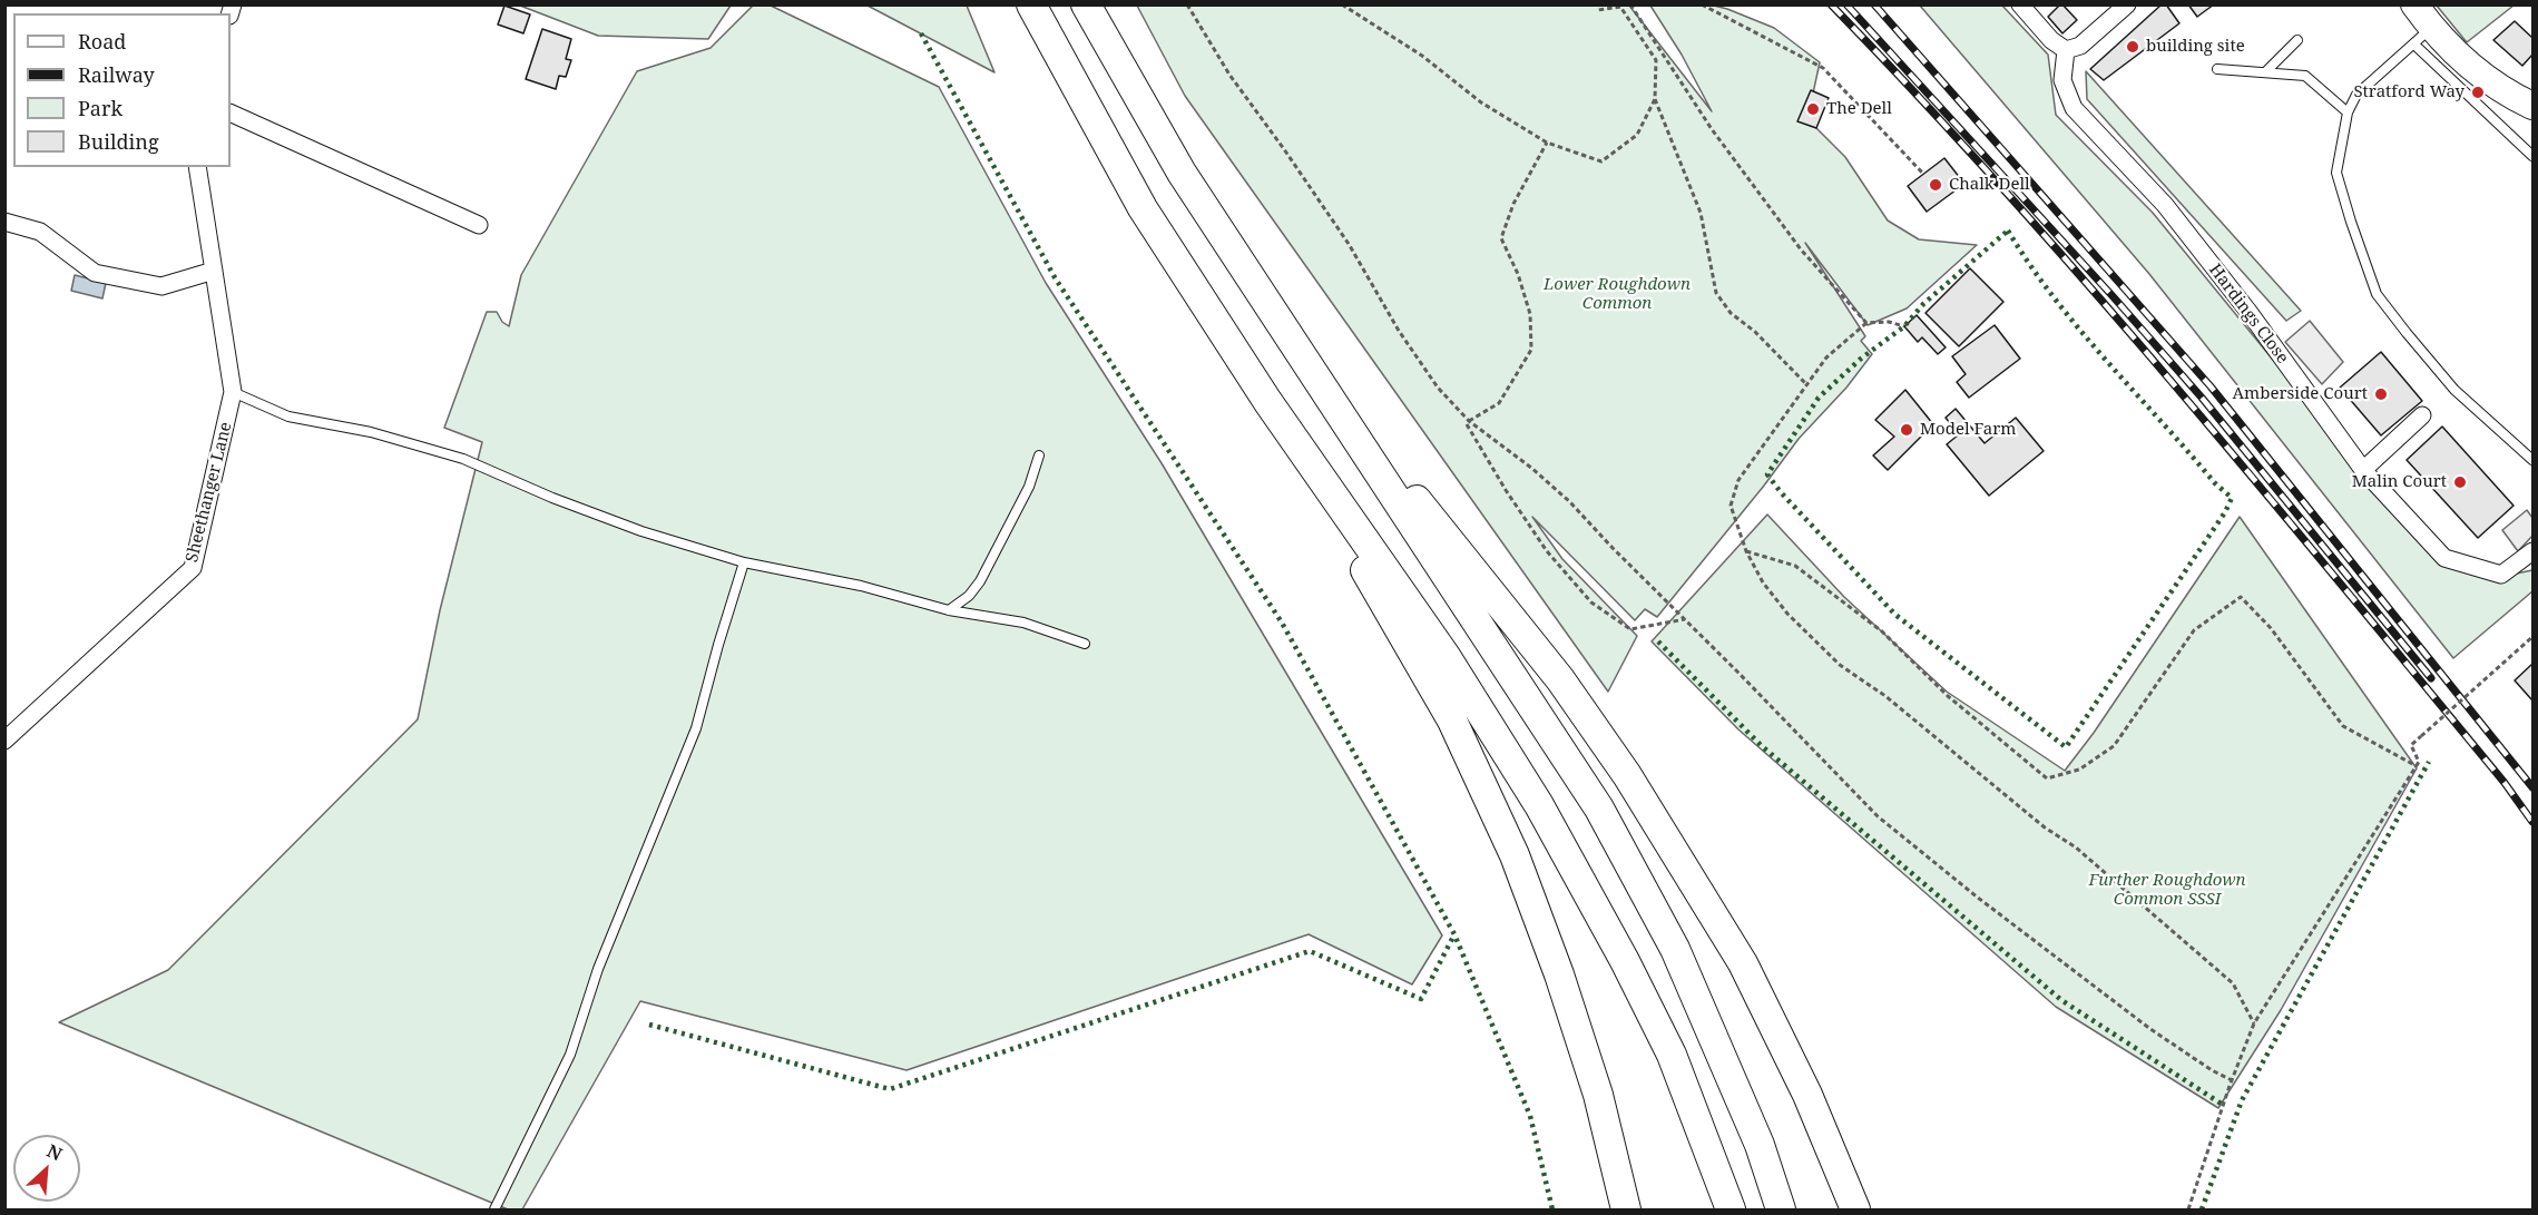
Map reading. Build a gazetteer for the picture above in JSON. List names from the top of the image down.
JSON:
{
  "streets": {
    "street": ["Hardings Close", "Sheethanger Lane"]
  },
  "parks": ["Lower Roughdown Common", "Further Roughdown Common SSSI"],
  "places": [
    "building site",
    "Stratford Way",
    "The Dell",
    "Chalk Dell",
    "Amberside Court",
    "Model Farm",
    "Malin Court"
  ],
  "legend": [
    "Road",
    "Railway",
    "Park",
    "Building"
  ],
  "north": "top right"
}
